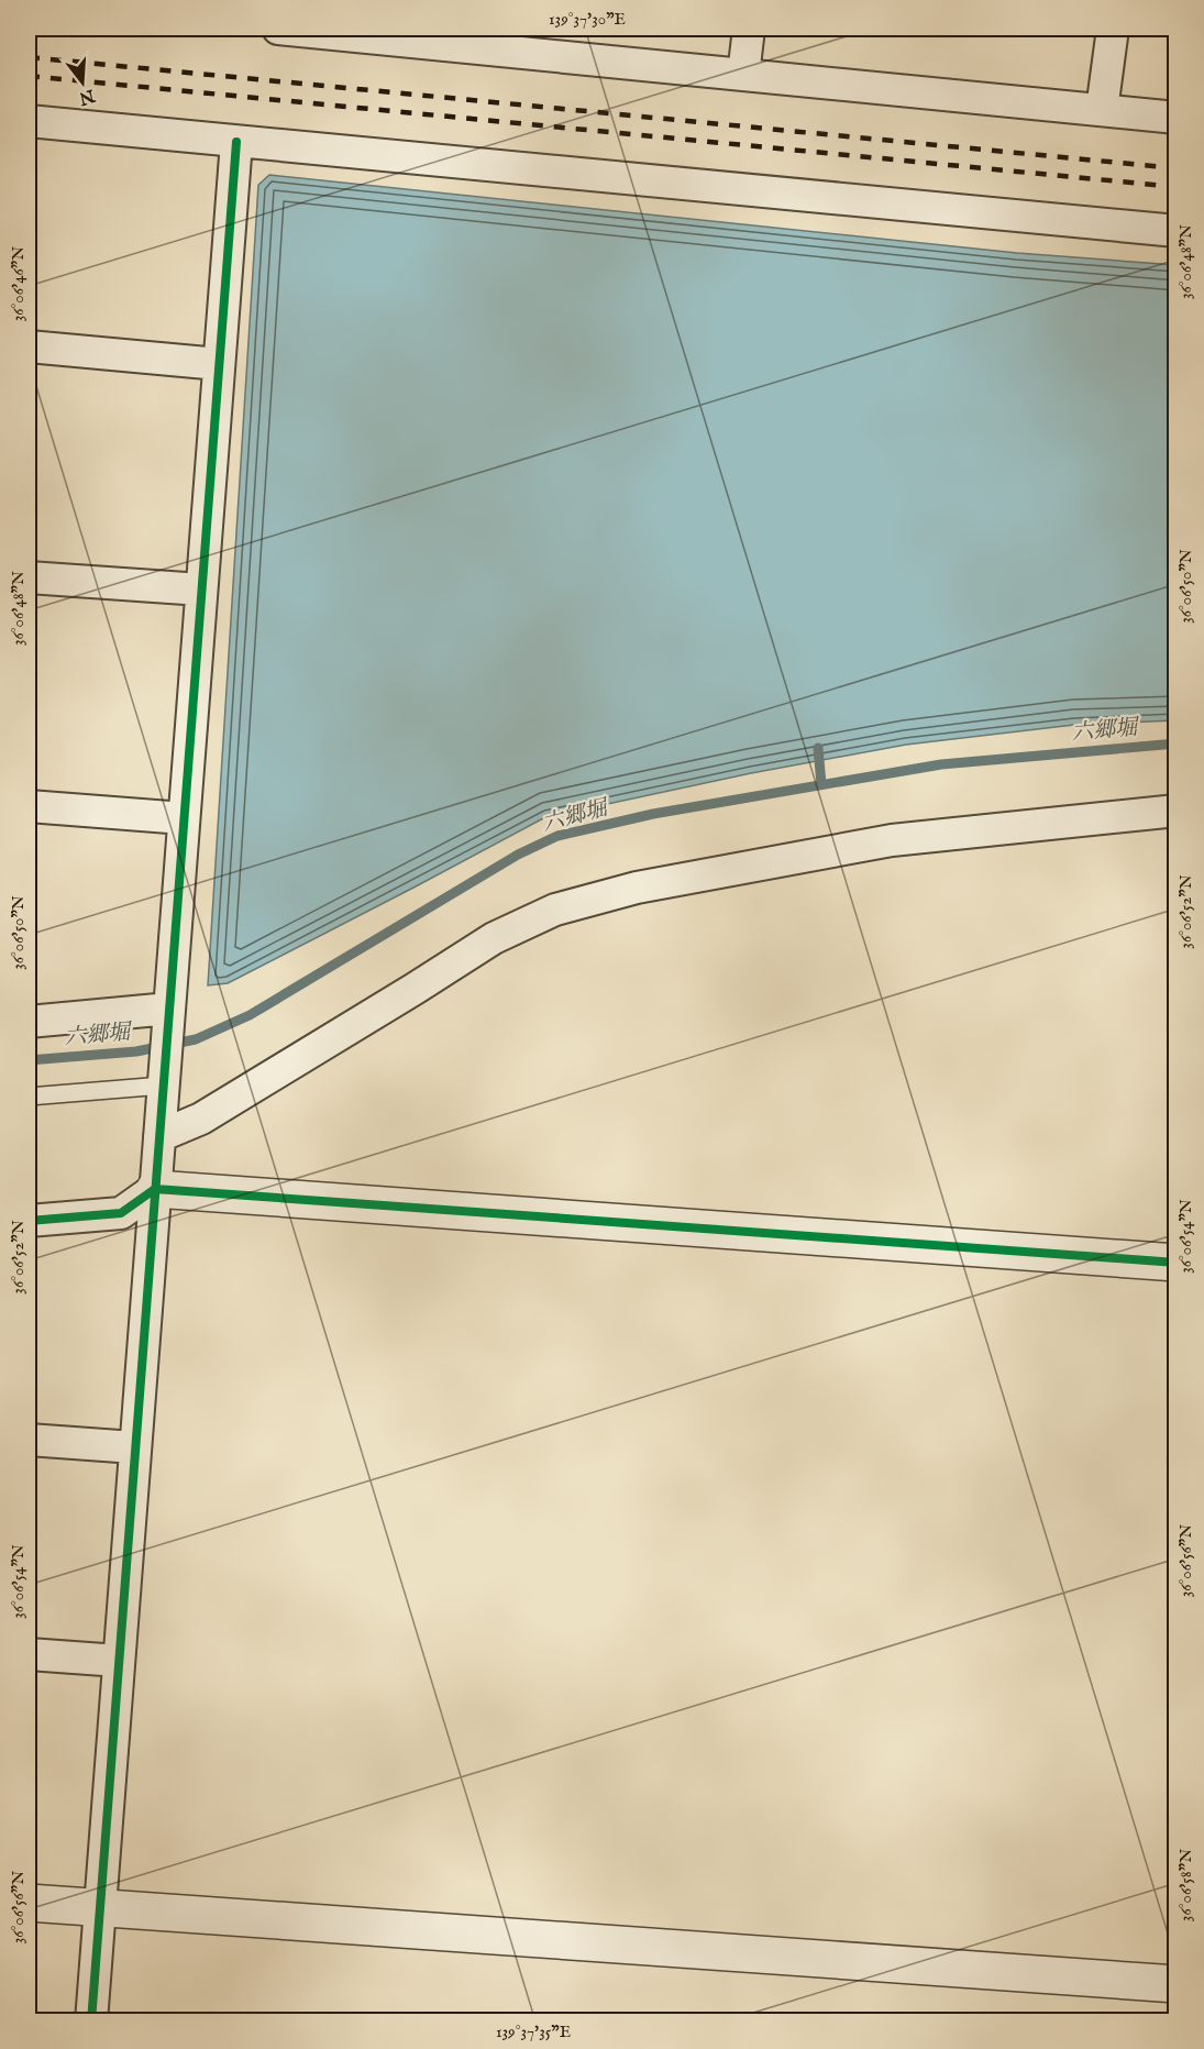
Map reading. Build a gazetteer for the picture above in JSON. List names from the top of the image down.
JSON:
{
  "water": ["六郷堀"],
  "north": "bottom",
  "coordinates": [
    "139°37'30\"E",
    "36°06'48\"N",
    "36°06'46\"N",
    "36°06'50\"N",
    "36°06'52\"N",
    "36°06'54\"N",
    "36°06'56\"N",
    "36°06'58\"N",
    "139°37'35\"E"
  ]
}
